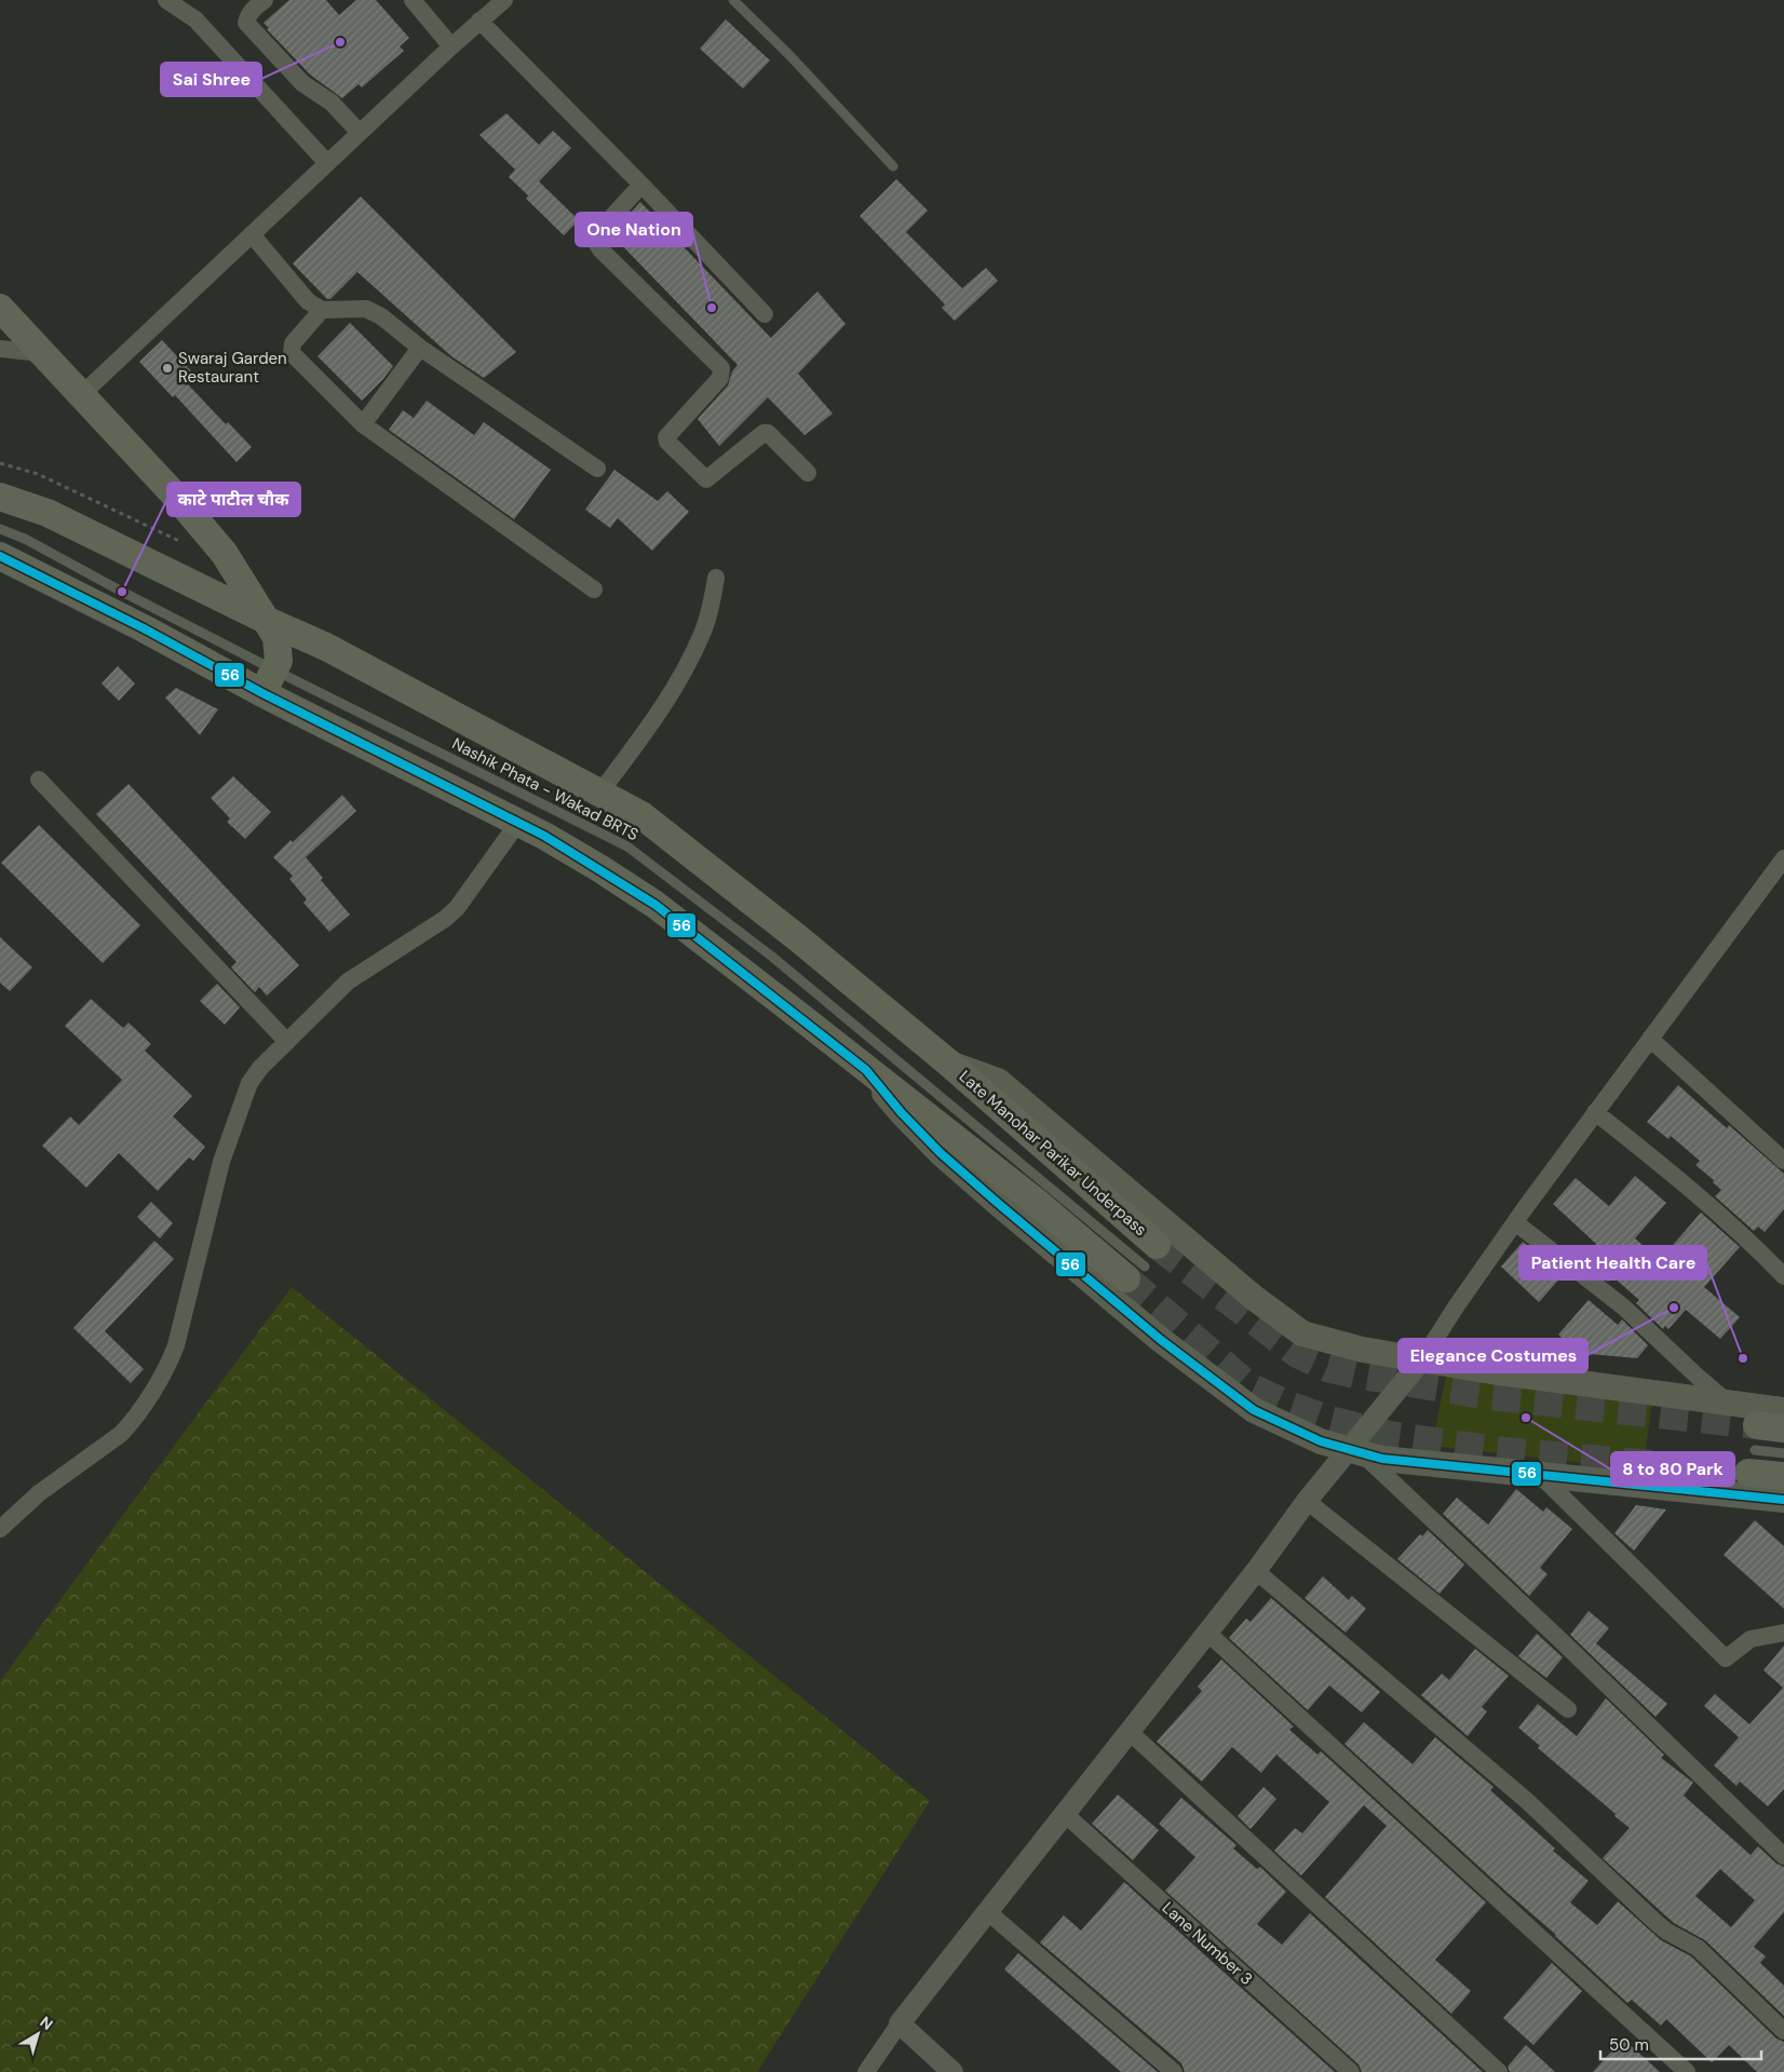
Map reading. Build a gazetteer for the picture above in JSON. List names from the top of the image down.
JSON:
{
  "streets": {
    "main road": ["Late Manohar Parikar Underpass"],
    "street": ["Lane Number 3"],
    "lane": ["Nashik Phata - Wakad BRTS"]
  },
  "crossings": [
    ["Nashik Phata - Wakad BRTS", "Late Manohar Parikar Underpass"]
  ],
  "places": [
    "Sai Shree",
    "One Nation",
    "Swaraj Garden Restaurant",
    "काटे पाटील चौक",
    "Elegance Costumes",
    "Patient Health Care",
    "8 to 80 Park"
  ],
  "lines": ["transit line 56"],
  "scale_bar": "50 m",
  "north": "top right"
}
